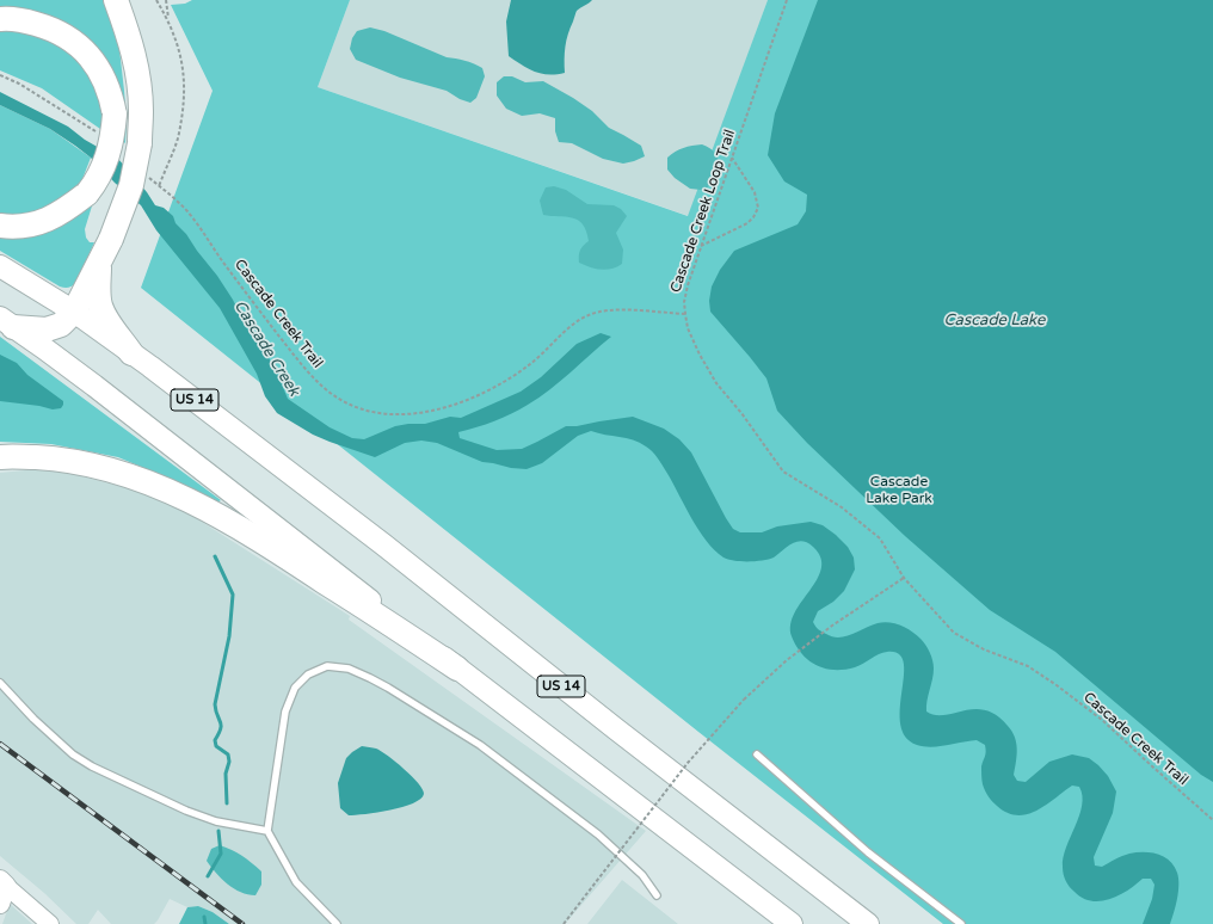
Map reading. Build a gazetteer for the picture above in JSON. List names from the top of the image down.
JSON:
{
  "streets": {
    "highway": ["US 14"],
    "path": ["Cascade Creek Loop Trail", "Cascade Creek Trail"]
  },
  "crossings": [
    ["Cascade Creek Loop Trail", "Cascade Creek Trail"]
  ],
  "water": ["Cascade Lake", "Cascade Creek"],
  "parks": ["Cascade Lake Park"]
}
